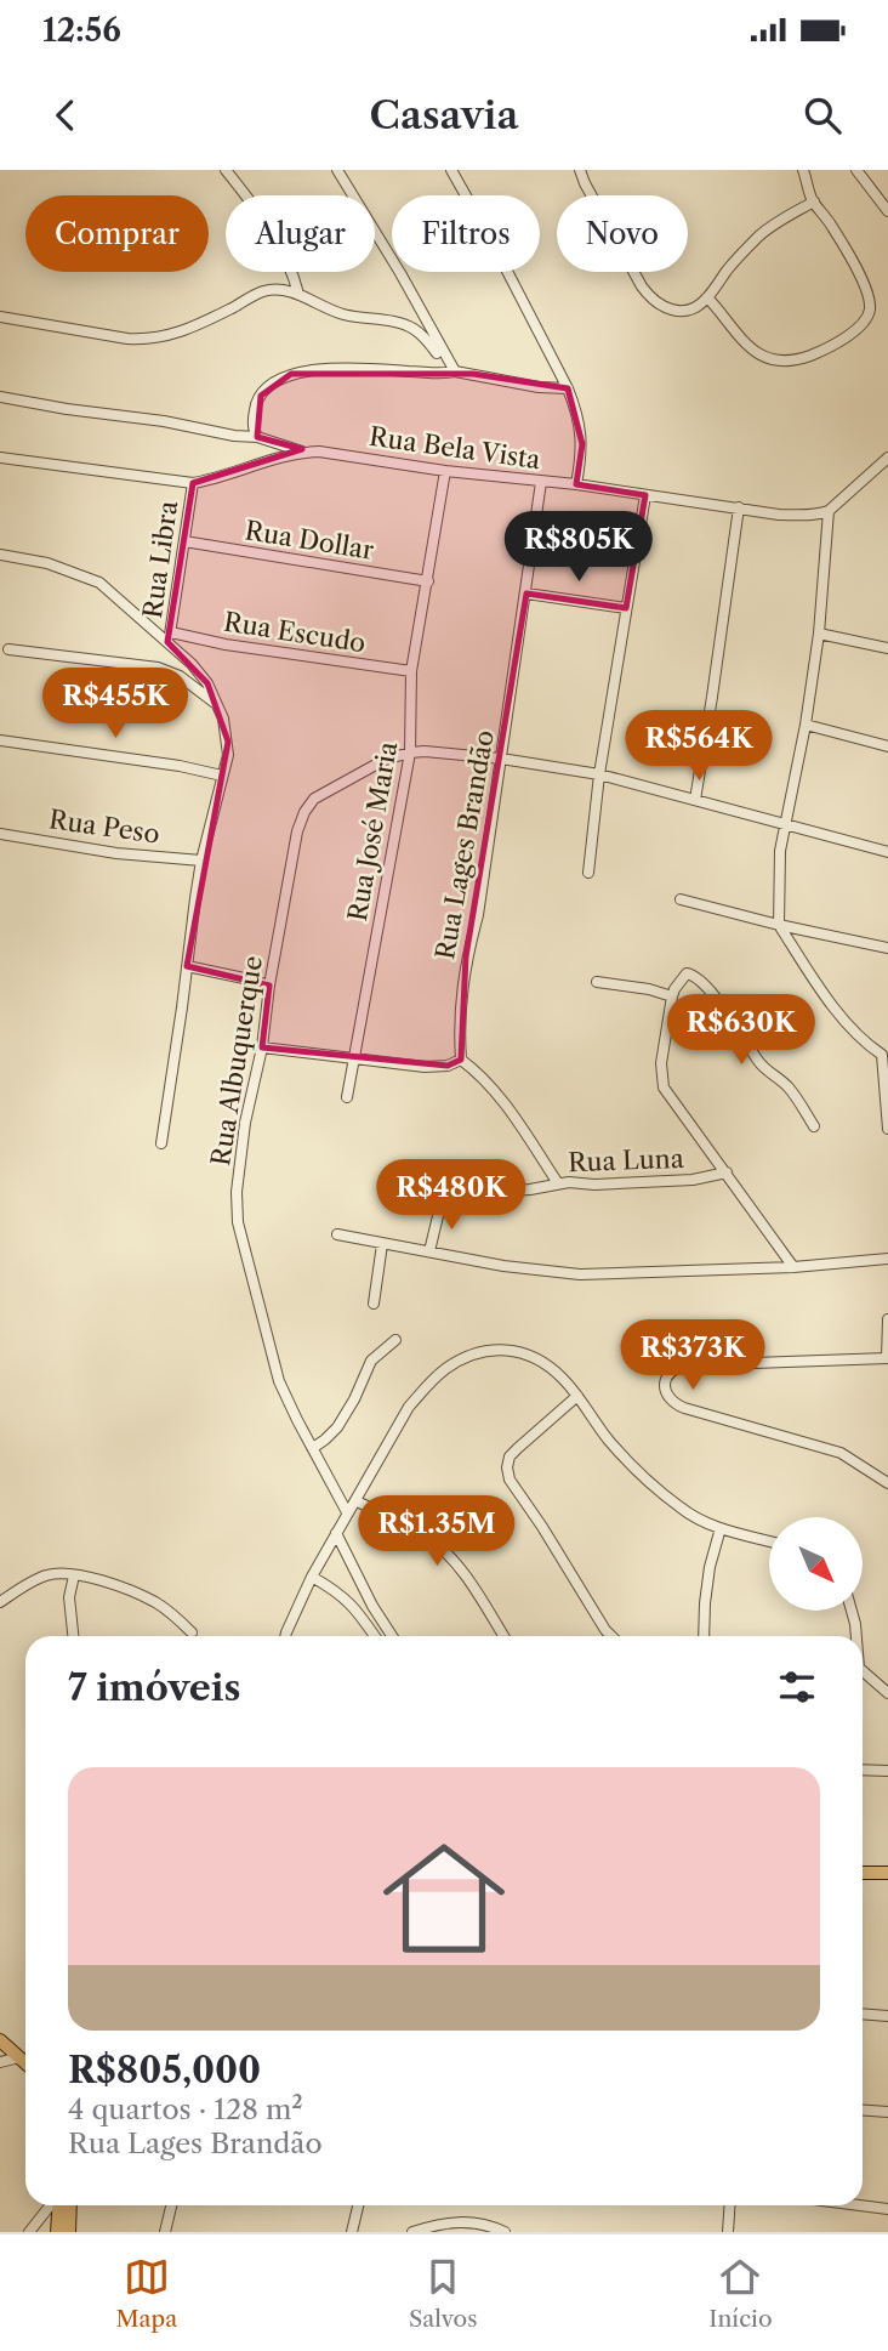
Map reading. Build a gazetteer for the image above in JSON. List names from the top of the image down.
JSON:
{
  "streets": {
    "street": [
      "Rua Bela Vista",
      "Rua Dollar",
      "Rua Libra",
      "Rua Escudo",
      "Rua Peso",
      "Rua José Maria",
      "Rua Lages Brandão",
      "Rua Albuquerque",
      "Rua Luna"
    ]
  },
  "crossings": [
    ["Rua Bela Vista", "Rua Libra"],
    ["Rua Bela Vista", "Rua José Maria"],
    ["Rua Bela Vista", "Rua Lages Brandão"],
    ["Rua Dollar", "Rua Libra"],
    ["Rua Dollar", "Rua José Maria"],
    ["Rua Libra", "Rua Escudo"],
    ["Rua Escudo", "Rua José Maria"],
    ["Rua José Maria", "Rua Albuquerque"],
    ["Rua Lages Brandão", "Rua Albuquerque"]
  ],
  "north": "bottom right",
  "page": {
    "status": "12:56",
    "header": "Casavia",
    "chip": [
      "Comprar",
      "Alugar",
      "Filtros",
      "Novo"
    ],
    "price": [
      "R$805K",
      "R$455K",
      "R$564K",
      "R$630K",
      "R$480K",
      "R$373K",
      "R$1.35M"
    ],
    "heading": "7 imóveis",
    "list": [
      {
        "name": "R$805,000",
        "note": "4 quartos · 128 m² · Rua Lages Brandão"
      }
    ],
    "tabs": ["Mapa", "Salvos", "Início"]
  }
}
